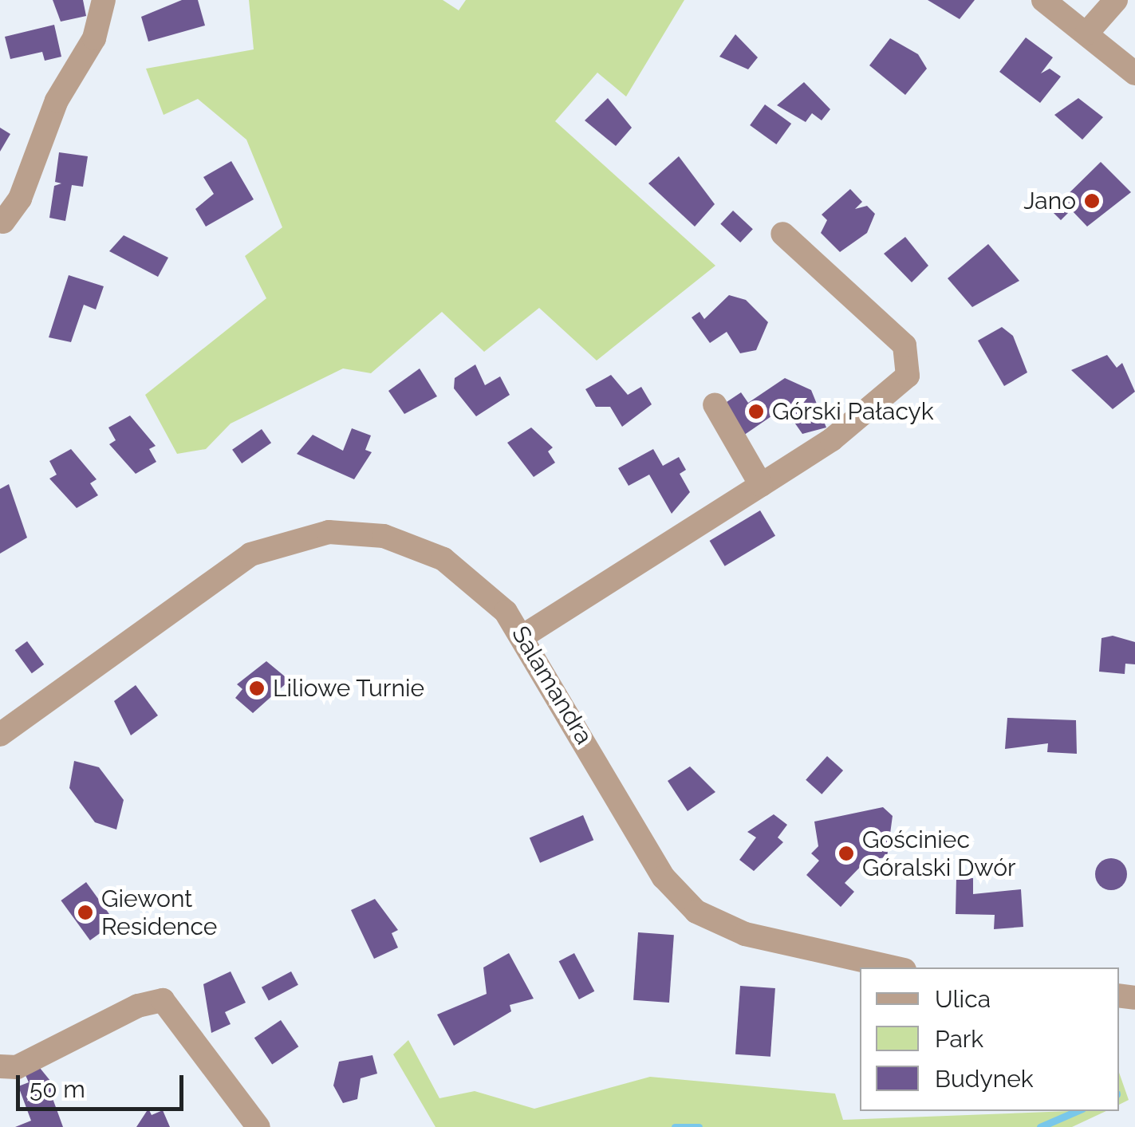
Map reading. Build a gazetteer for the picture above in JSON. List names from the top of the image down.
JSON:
{
  "streets": {
    "street": ["Salamandra"]
  },
  "places": [
    "Jano",
    "Górski Pałacyk",
    "Liliowe Turnie",
    "Gościniec Góralski Dwór",
    "Giewont Residence"
  ],
  "legend": ["Ulica", "Park", "Budynek"],
  "scale_bar": "50 m"
}
